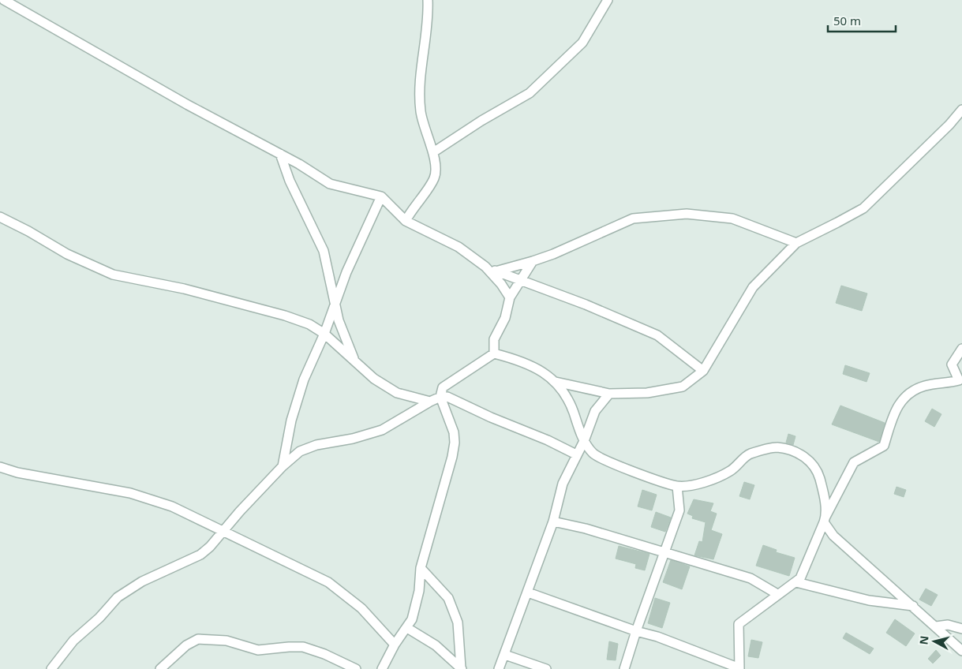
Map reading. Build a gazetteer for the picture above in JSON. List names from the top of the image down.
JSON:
{
  "scale_bar": "50 m",
  "north": "left"
}
